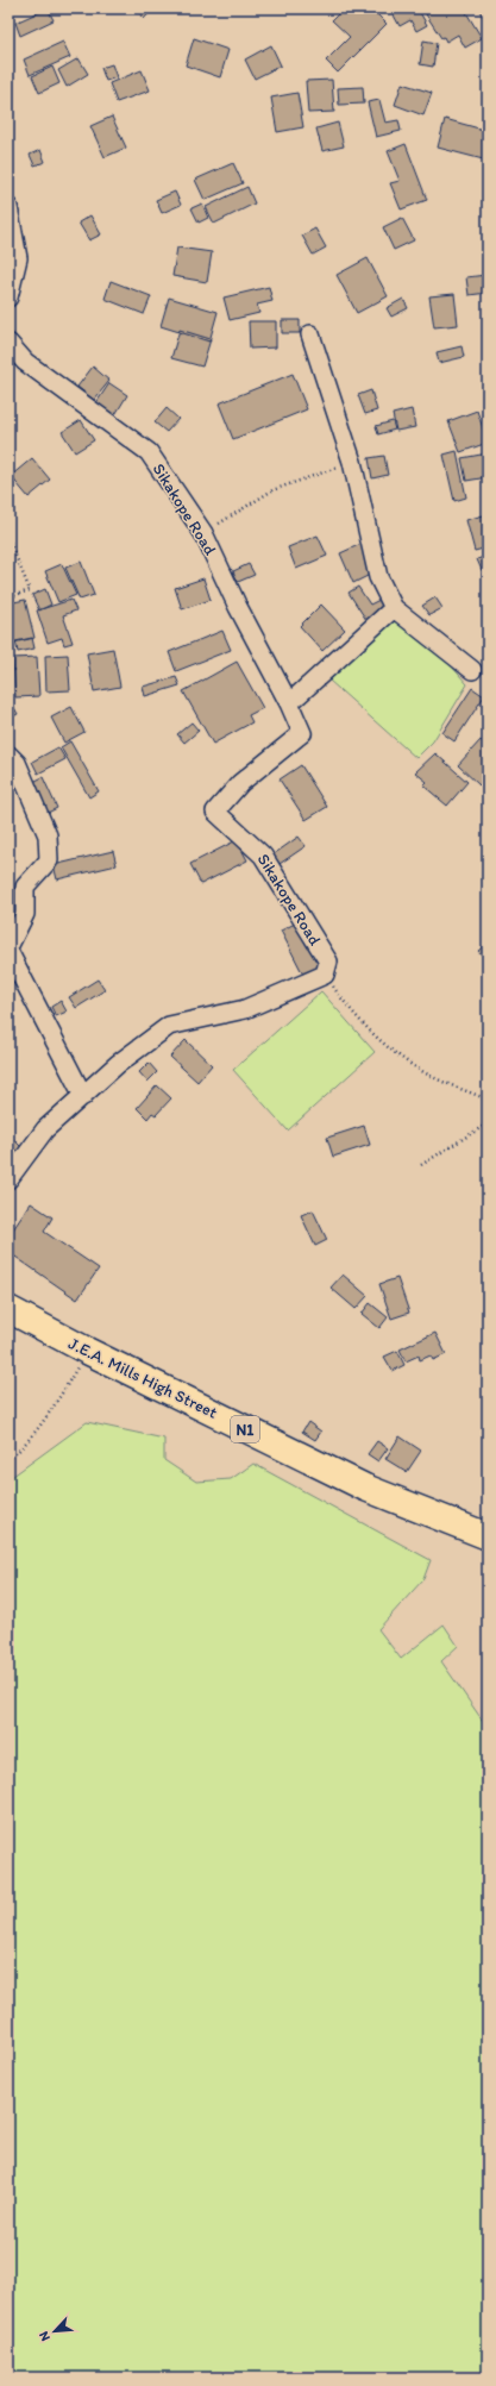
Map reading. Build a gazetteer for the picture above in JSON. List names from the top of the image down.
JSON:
{
  "streets": {
    "highway": ["J.E.A. Mills High Street", "N1"],
    "street": ["Sikakope Road"]
  },
  "north": "bottom left"
}
